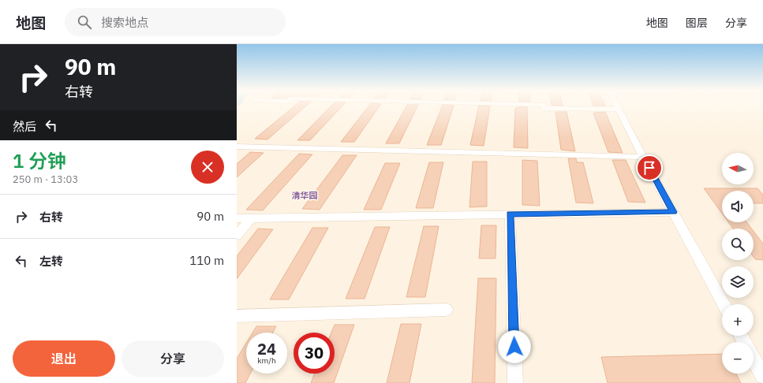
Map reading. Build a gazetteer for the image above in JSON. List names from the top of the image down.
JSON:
{
  "districts": ["清华园"],
  "north": "left",
  "page": {
    "header": "地图",
    "search": "搜索地点",
    "nav": ["地图", "图层", "分享"],
    "turn": ["90 m", "右转"],
    "then": "然后",
    "heading": ["1 分钟", "250 m · 13:03"],
    "map_buttons": ["+", "−"],
    "list": [
      {
        "name": "右转",
        "value": "90 m"
      },
      {
        "name": "左转",
        "value": "110 m"
      }
    ],
    "speed": "24 km/h",
    "limit": "30",
    "buttons": ["退出", "分享"]
  }
}
